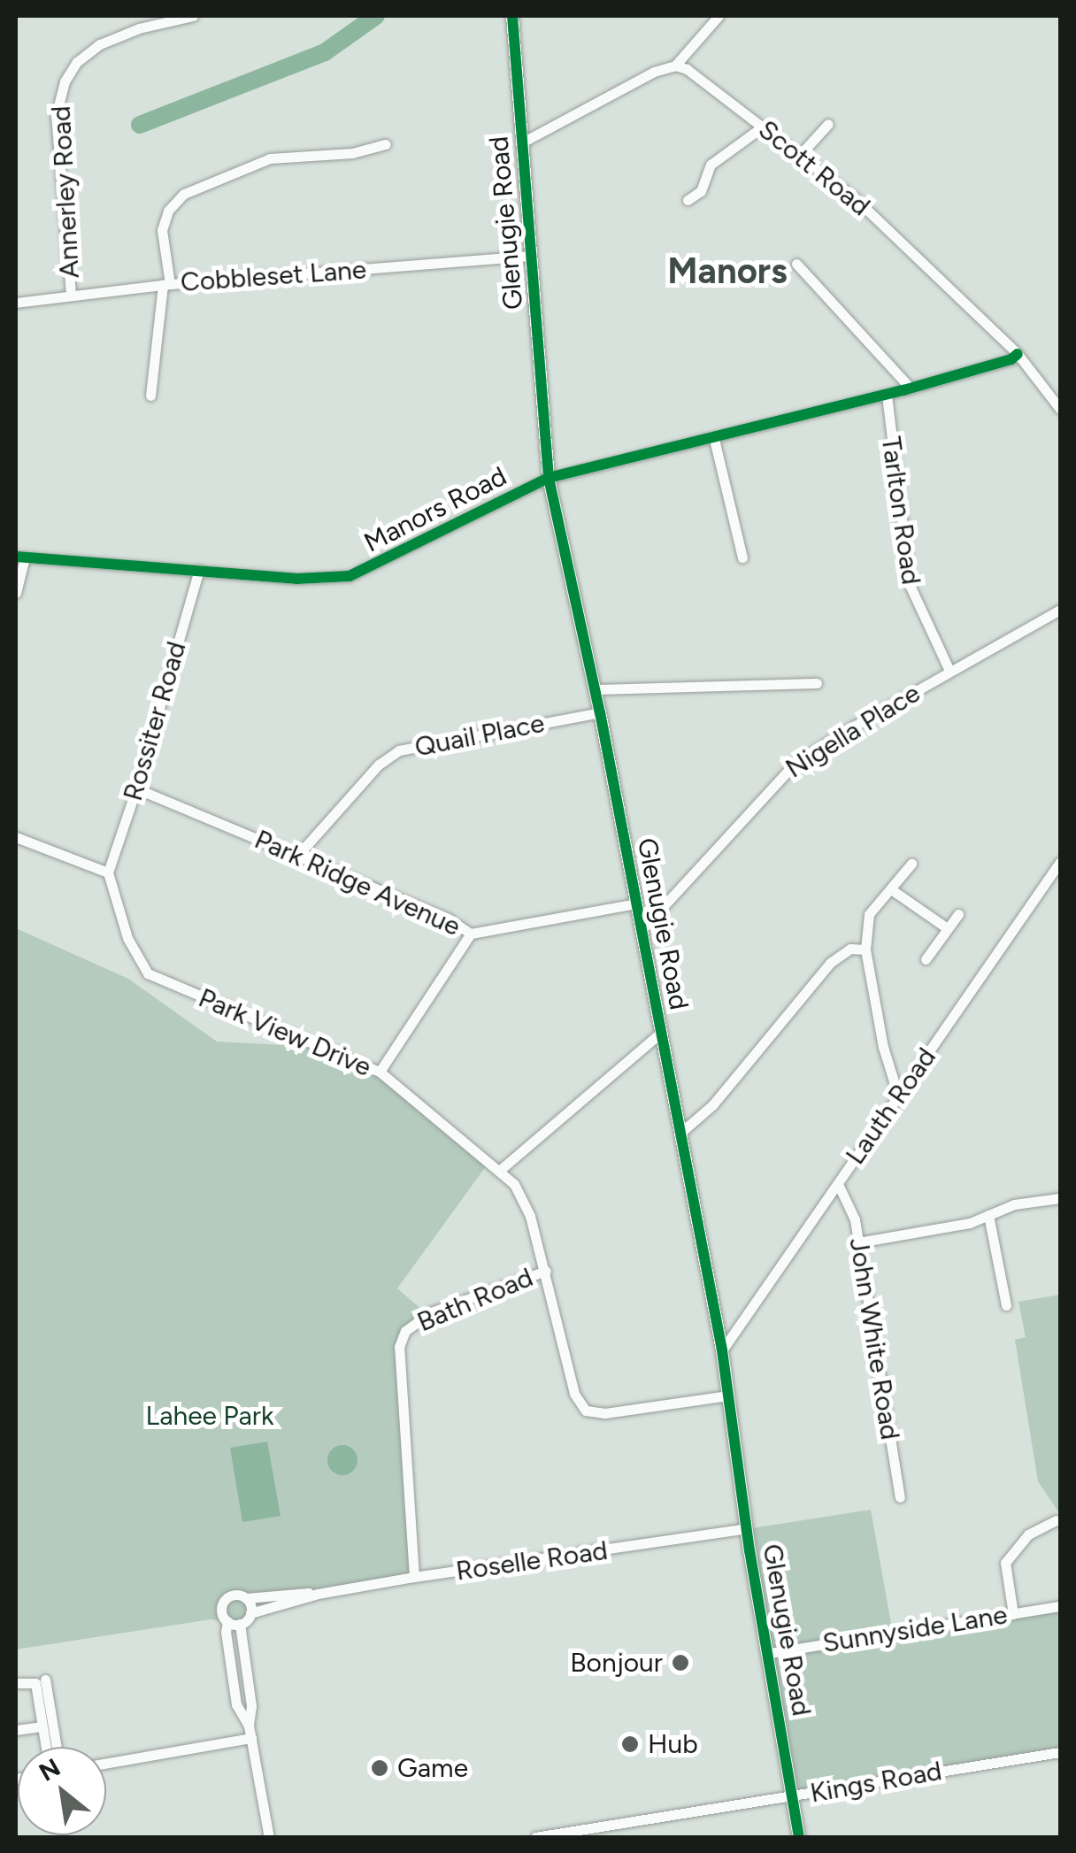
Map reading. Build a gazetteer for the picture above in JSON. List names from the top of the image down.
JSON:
{
  "streets": {
    "street": [
      "Scott Road",
      "Annerley Road",
      "Glenugie Road",
      "Cobbleset Lane",
      "Manors Road",
      "Tarlton Road",
      "Rossiter Road",
      "Nigella Place",
      "Quail Place",
      "Park Ridge Avenue",
      "Park View Drive",
      "Lauth Road",
      "Bath Road",
      "John White Road",
      "Roselle Road",
      "Sunnyside Lane",
      "Kings Road"
    ]
  },
  "crossings": [
    ["Scott Road", "Manors Road"],
    ["Annerley Road", "Cobbleset Lane"],
    ["Glenugie Road", "Cobbleset Lane"],
    ["Glenugie Road", "Manors Road"],
    ["Glenugie Road", "Nigella Place"],
    ["Glenugie Road", "Quail Place"],
    ["Glenugie Road", "Park Ridge Avenue"],
    ["Glenugie Road", "Park View Drive"],
    ["Glenugie Road", "Lauth Road"],
    ["Glenugie Road", "Roselle Road"],
    ["Glenugie Road", "Sunnyside Lane"],
    ["Glenugie Road", "Kings Road"],
    ["Manors Road", "Tarlton Road"],
    ["Manors Road", "Rossiter Road"],
    ["Tarlton Road", "Nigella Place"],
    ["Rossiter Road", "Park Ridge Avenue"],
    ["Rossiter Road", "Park View Drive"],
    ["Quail Place", "Park Ridge Avenue"],
    ["Park View Drive", "Bath Road"],
    ["Lauth Road", "John White Road"],
    ["Bath Road", "Roselle Road"]
  ],
  "districts": ["Manors"],
  "parks": ["Lahee Park"],
  "places": ["Bonjour", "Hub", "Game"],
  "north": "top left"
}
